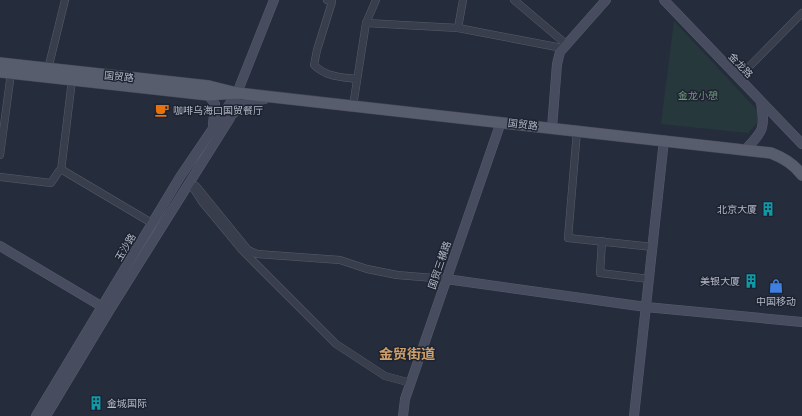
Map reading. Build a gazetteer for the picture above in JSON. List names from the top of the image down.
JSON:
{
  "streets": {
    "main road": [
      "金龙路",
      "国贸路",
      "玉沙路",
      "国贸三横路"
    ]
  },
  "crossings": [
    ["国贸路", "玉沙路"],
    ["国贸路", "国贸三横路"]
  ],
  "districts": ["金贸街道"],
  "parks": ["金龙小憩"],
  "places": {
    "cafe": ["咖啡乌海口国贸餐厅"],
    "building": ["北京大厦", "美银大厦", "金城国际"],
    "shop": ["中国移动"]
  }
}
